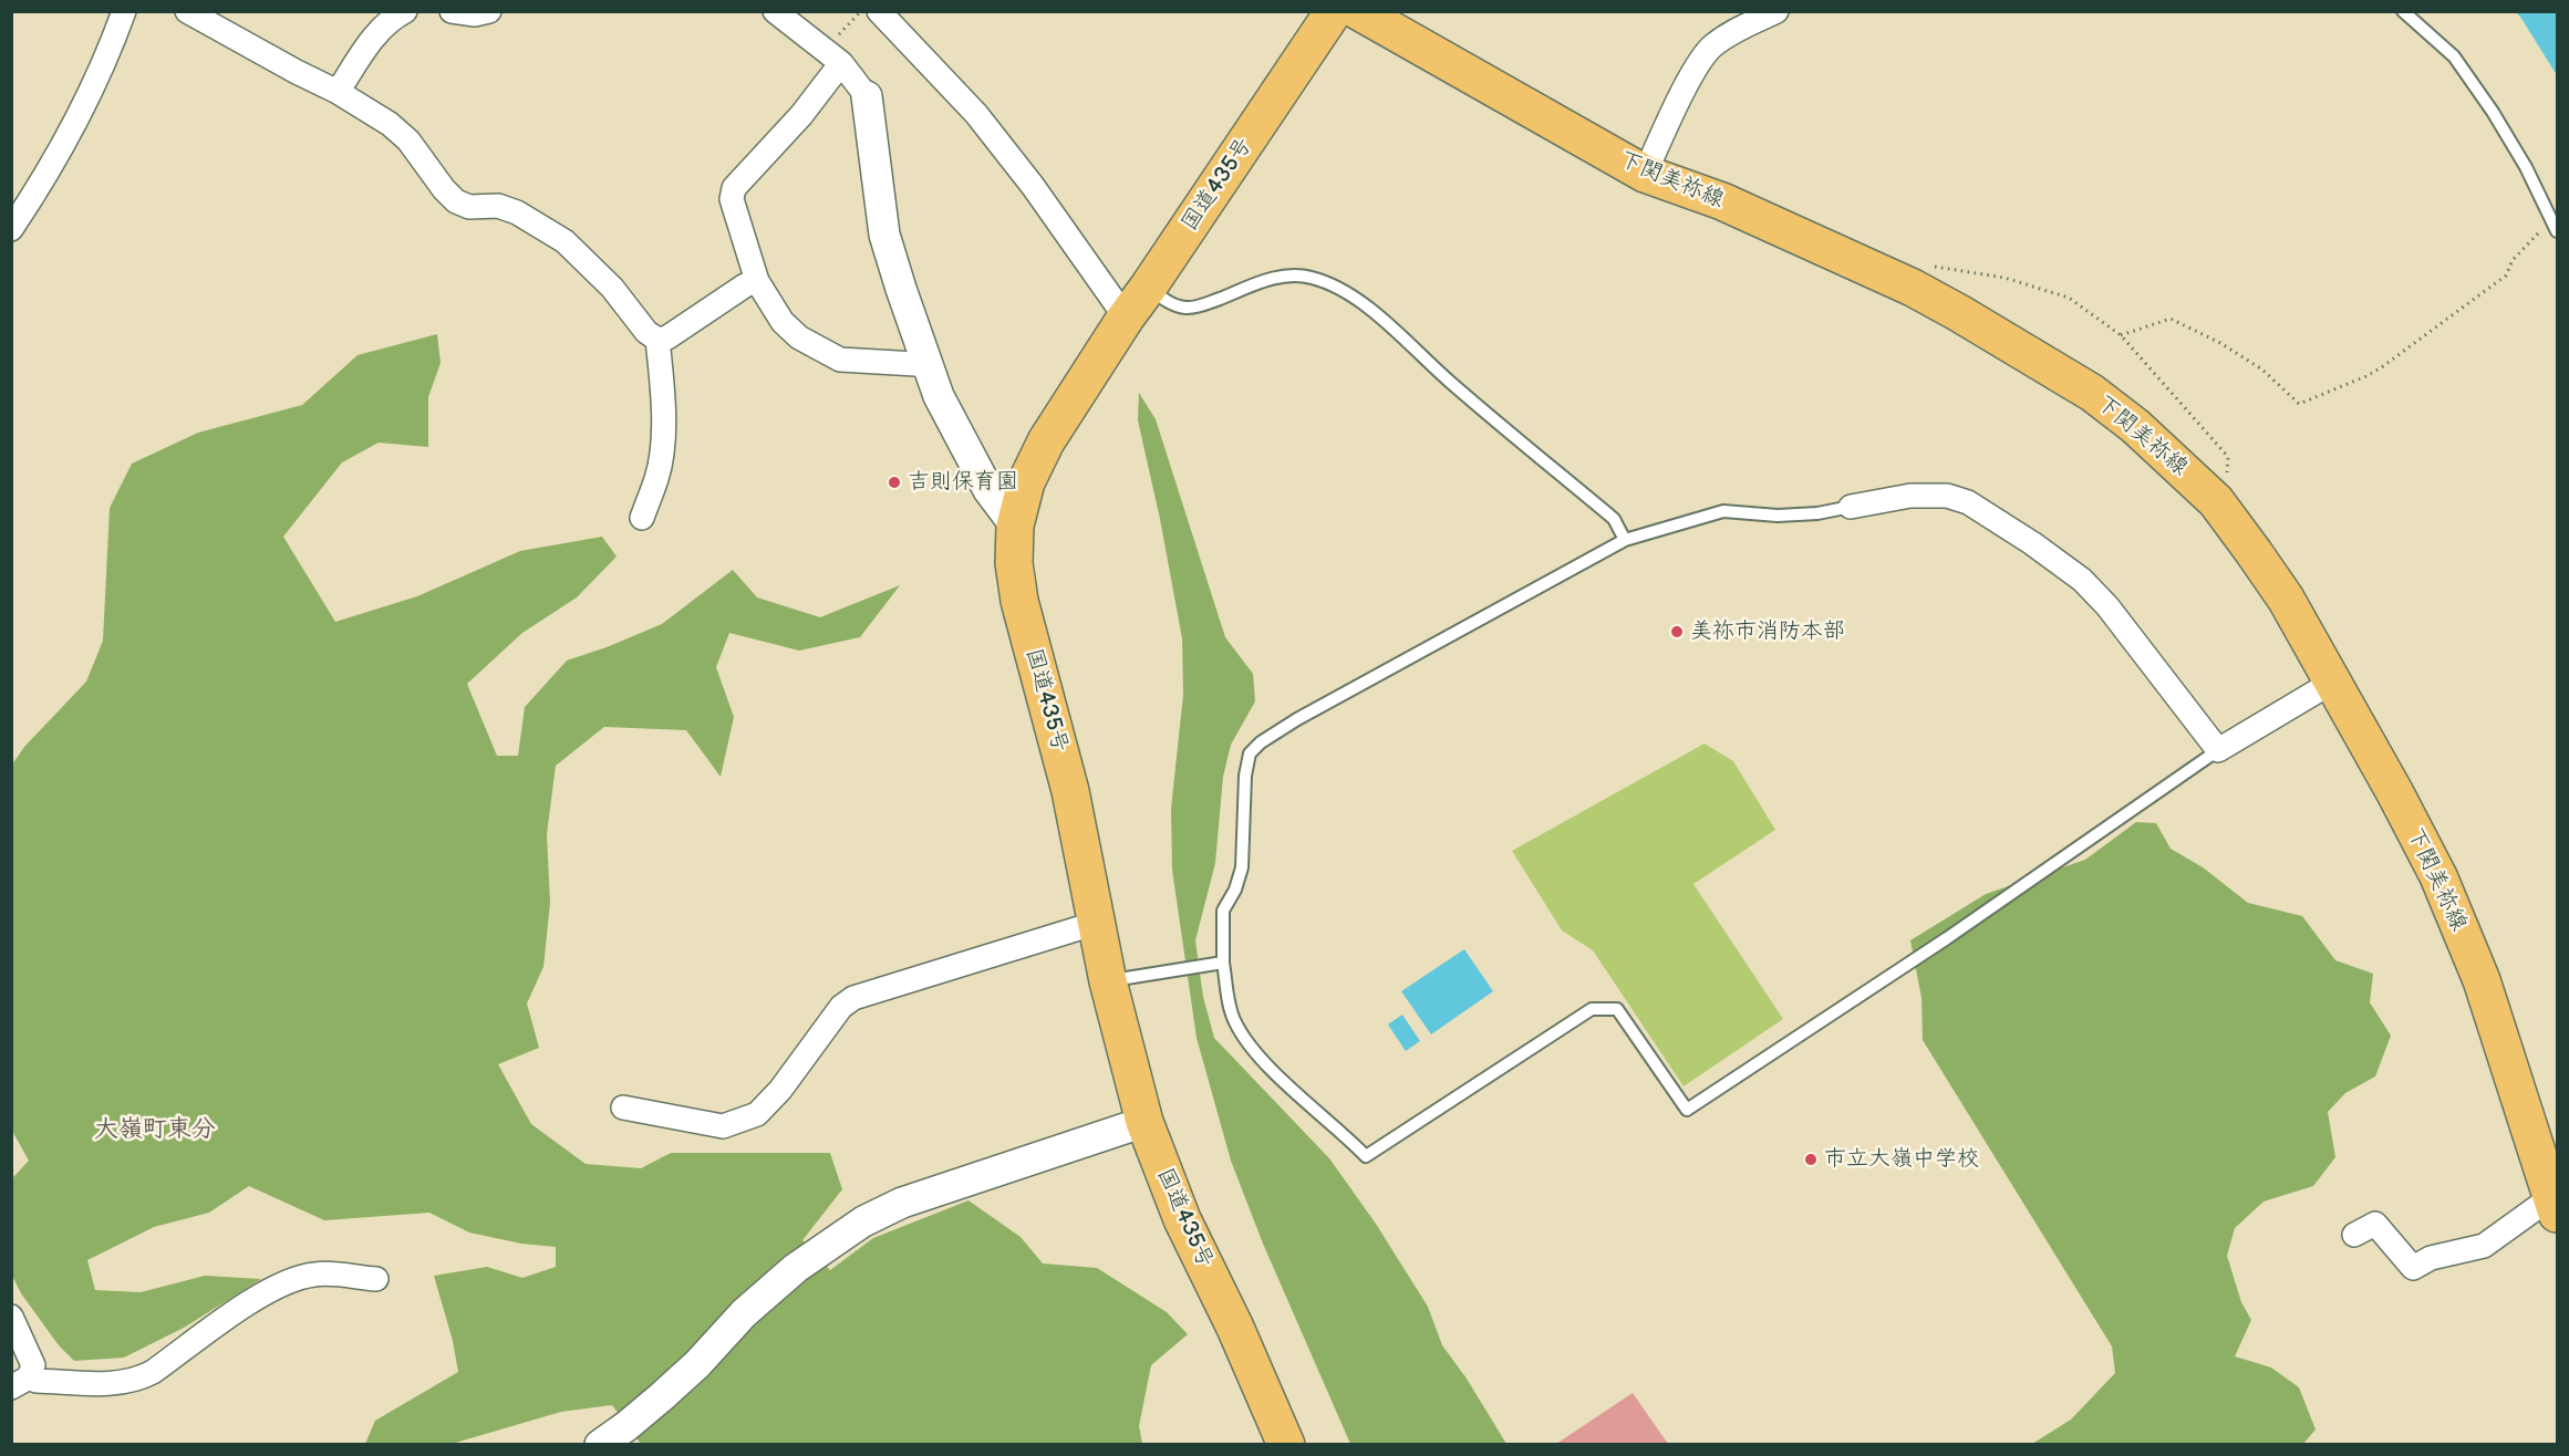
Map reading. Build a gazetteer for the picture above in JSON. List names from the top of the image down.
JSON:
{
  "streets": {
    "main road": ["下関美祢線", "国道435号"]
  },
  "crossings": [
    ["下関美祢線", "国道435号"]
  ],
  "districts": ["大嶺町東分"],
  "places": ["吉則保育園", "美祢市消防本部", "市立大嶺中学校"]
}
